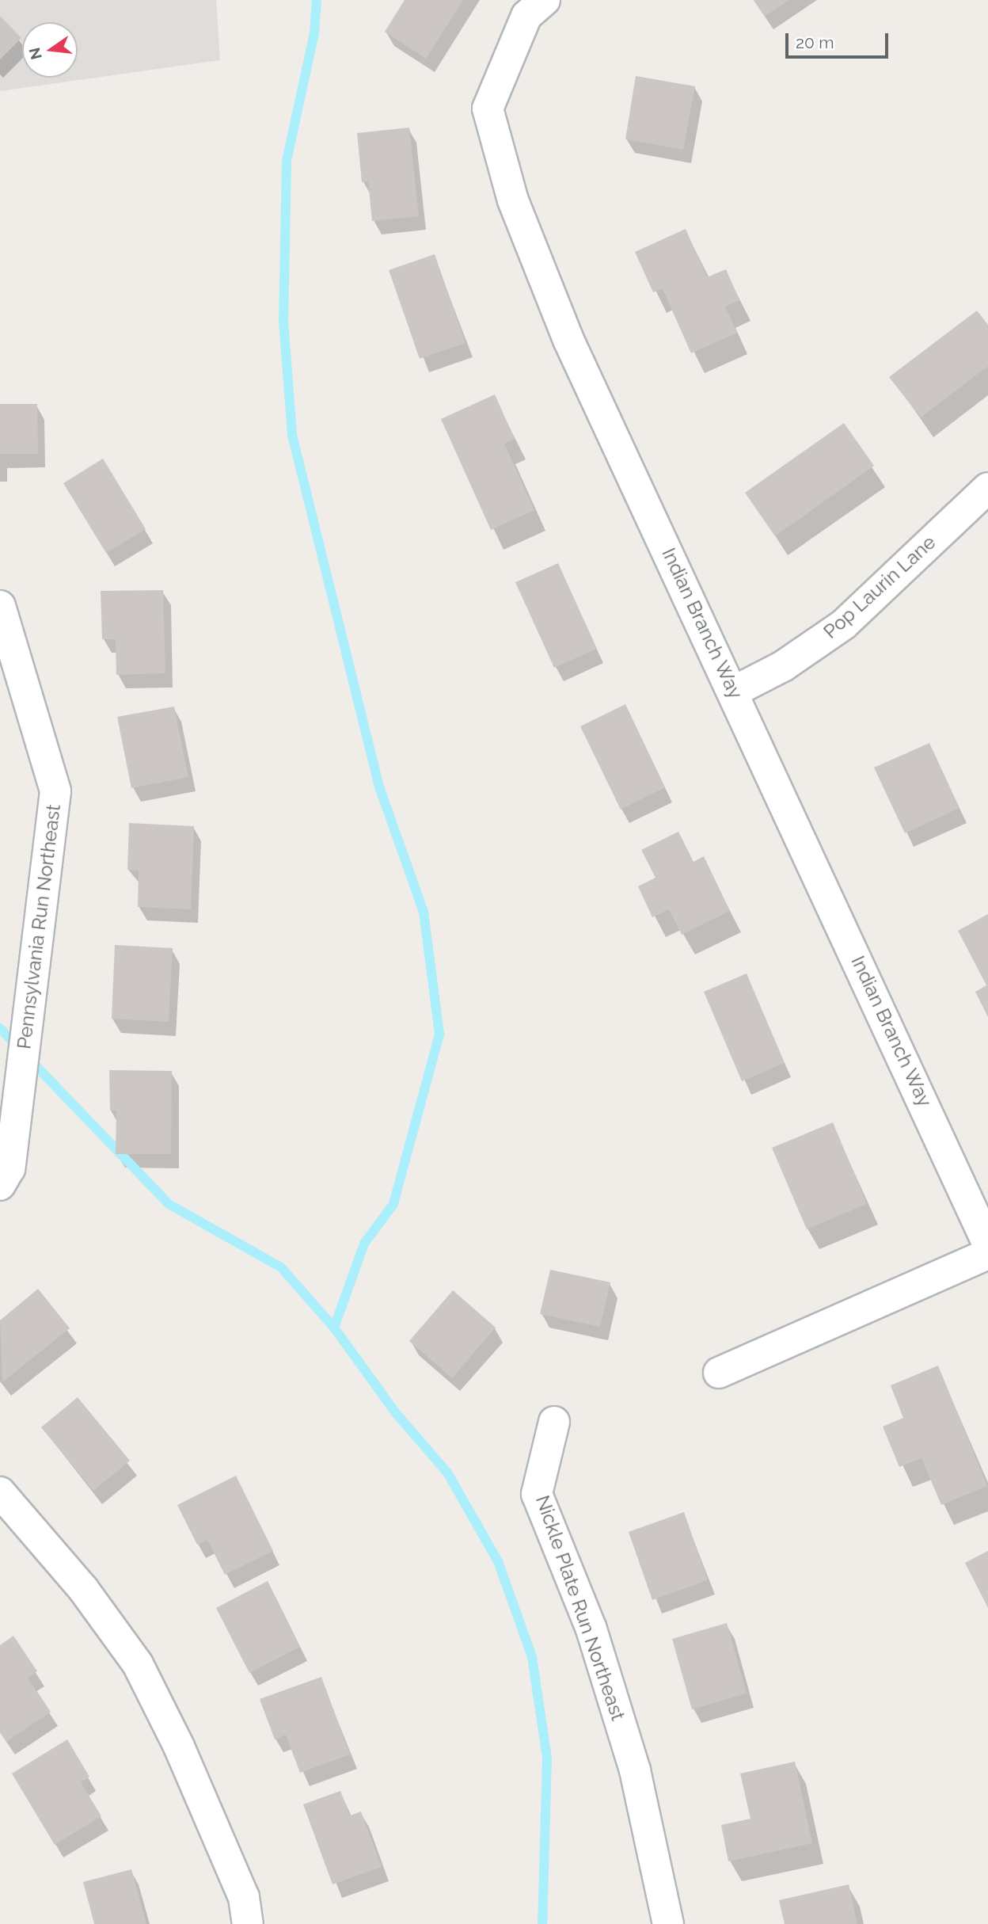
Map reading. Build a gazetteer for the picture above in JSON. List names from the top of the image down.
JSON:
{
  "streets": {
    "street": [
      "Pop Laurin Lane",
      "Indian Branch Way",
      "Pennsylvania Run Northeast",
      "Nickle Plate Run Northeast"
    ]
  },
  "crossings": [
    ["Pop Laurin Lane", "Indian Branch Way"]
  ],
  "scale_bar": "20 m",
  "north": "left"
}
